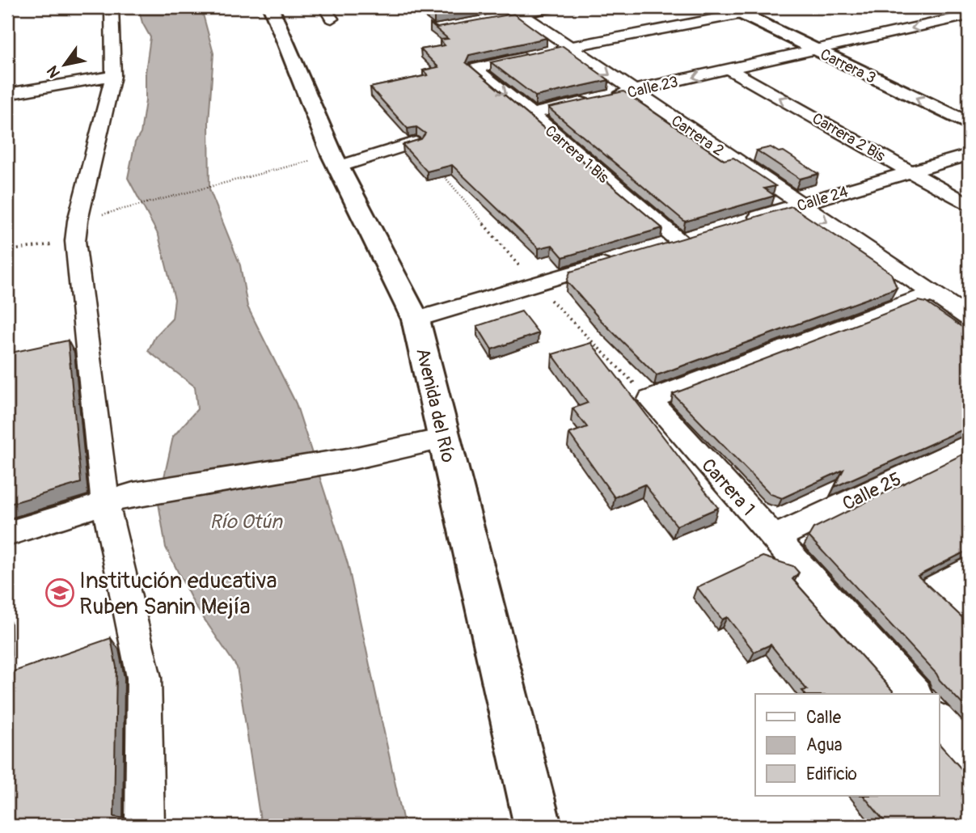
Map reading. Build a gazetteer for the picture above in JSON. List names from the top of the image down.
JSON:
{
  "streets": {
    "main road": ["Carrera 3", "Avenida del Río"],
    "street": [
      "Calle 23",
      "Carrera 2",
      "Carrera 2 Bis",
      "Carrera 1 Bis",
      "Calle 24",
      "Carrera 1",
      "Calle 25"
    ]
  },
  "crossings": [
    ["Carrera 3", "Calle 23"],
    ["Calle 23", "Carrera 2"],
    ["Calle 23", "Carrera 2 Bis"],
    ["Carrera 2", "Carrera 1 Bis"],
    ["Carrera 2", "Calle 24"],
    ["Carrera 2 Bis", "Calle 24"],
    ["Carrera 1", "Calle 25"]
  ],
  "one_way": ["Carrera 3", "Carrera 2", "Carrera 2 Bis"],
  "water": ["Río Otún"],
  "places": {
    "school or university": ["Institución educativa Ruben Sanin Mejía"]
  },
  "legend": ["Calle", "Agua", "Edificio"],
  "north": "bottom left"
}
